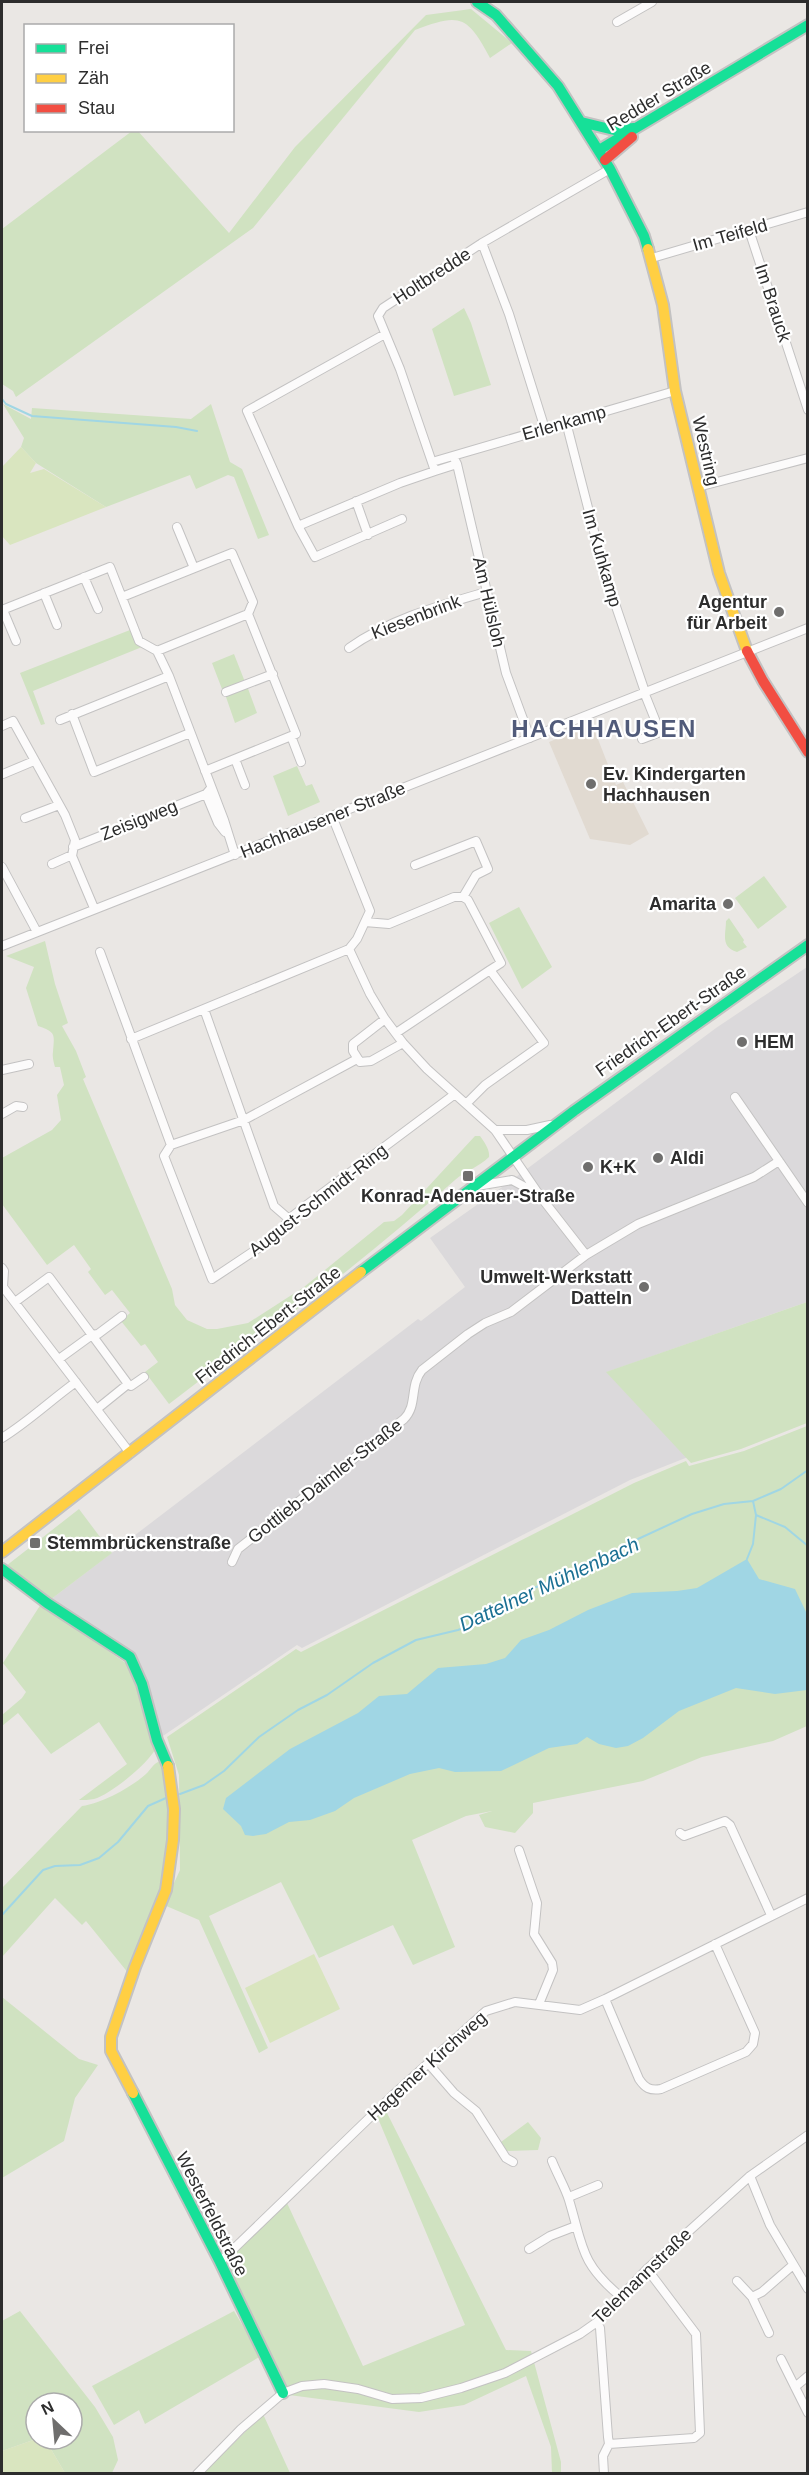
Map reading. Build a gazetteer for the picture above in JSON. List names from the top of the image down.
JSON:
{
  "streets": {
    "street": [
      "Redder Straße",
      "Im Teifeld",
      "Holtbredde",
      "Im Brauck",
      "Erlenkamp",
      "Westring",
      "Im Kuhkamp",
      "Am Hülsloh",
      "Kiesenbrink",
      "Zeisigweg",
      "Hachhausener Straße",
      "Friedrich-Ebert-Straße",
      "August-Schmidt-Ring",
      "Gottlieb-Daimler-Straße",
      "Hagemer Kirchweg",
      "Westerfeldstraße",
      "Telemannstraße"
    ]
  },
  "crossings": [
    ["Redder Straße", "Westring"],
    ["Im Teifeld", "Im Brauck"],
    ["Im Teifeld", "Westring"],
    ["Holtbredde", "Westring"],
    ["Erlenkamp", "Westring"],
    ["Erlenkamp", "Im Kuhkamp"],
    ["Erlenkamp", "Am Hülsloh"],
    ["Westring", "Hachhausener Straße"],
    ["Im Kuhkamp", "Hachhausener Straße"],
    ["Am Hülsloh", "Kiesenbrink"],
    ["Am Hülsloh", "Hachhausener Straße"],
    ["Zeisigweg", "Hachhausener Straße"],
    ["Hagemer Kirchweg", "Westerfeldstraße"],
    ["Westerfeldstraße", "Telemannstraße"]
  ],
  "districts": ["HACHHAUSEN"],
  "water": ["Dattelner Mühlenbach"],
  "places": {
    "other": [
      "Agentur für Arbeit",
      "Ev. Kindergarten Hachhausen",
      "Amarita",
      "HEM",
      "Aldi",
      "K+K",
      "Umwelt-Werkstatt Datteln"
    ],
    "transit": ["Konrad-Adenauer-Straße", "Stemmbrückenstraße"]
  },
  "legend": ["Frei", "Zäh", "Stau"],
  "north": "top left"
}
